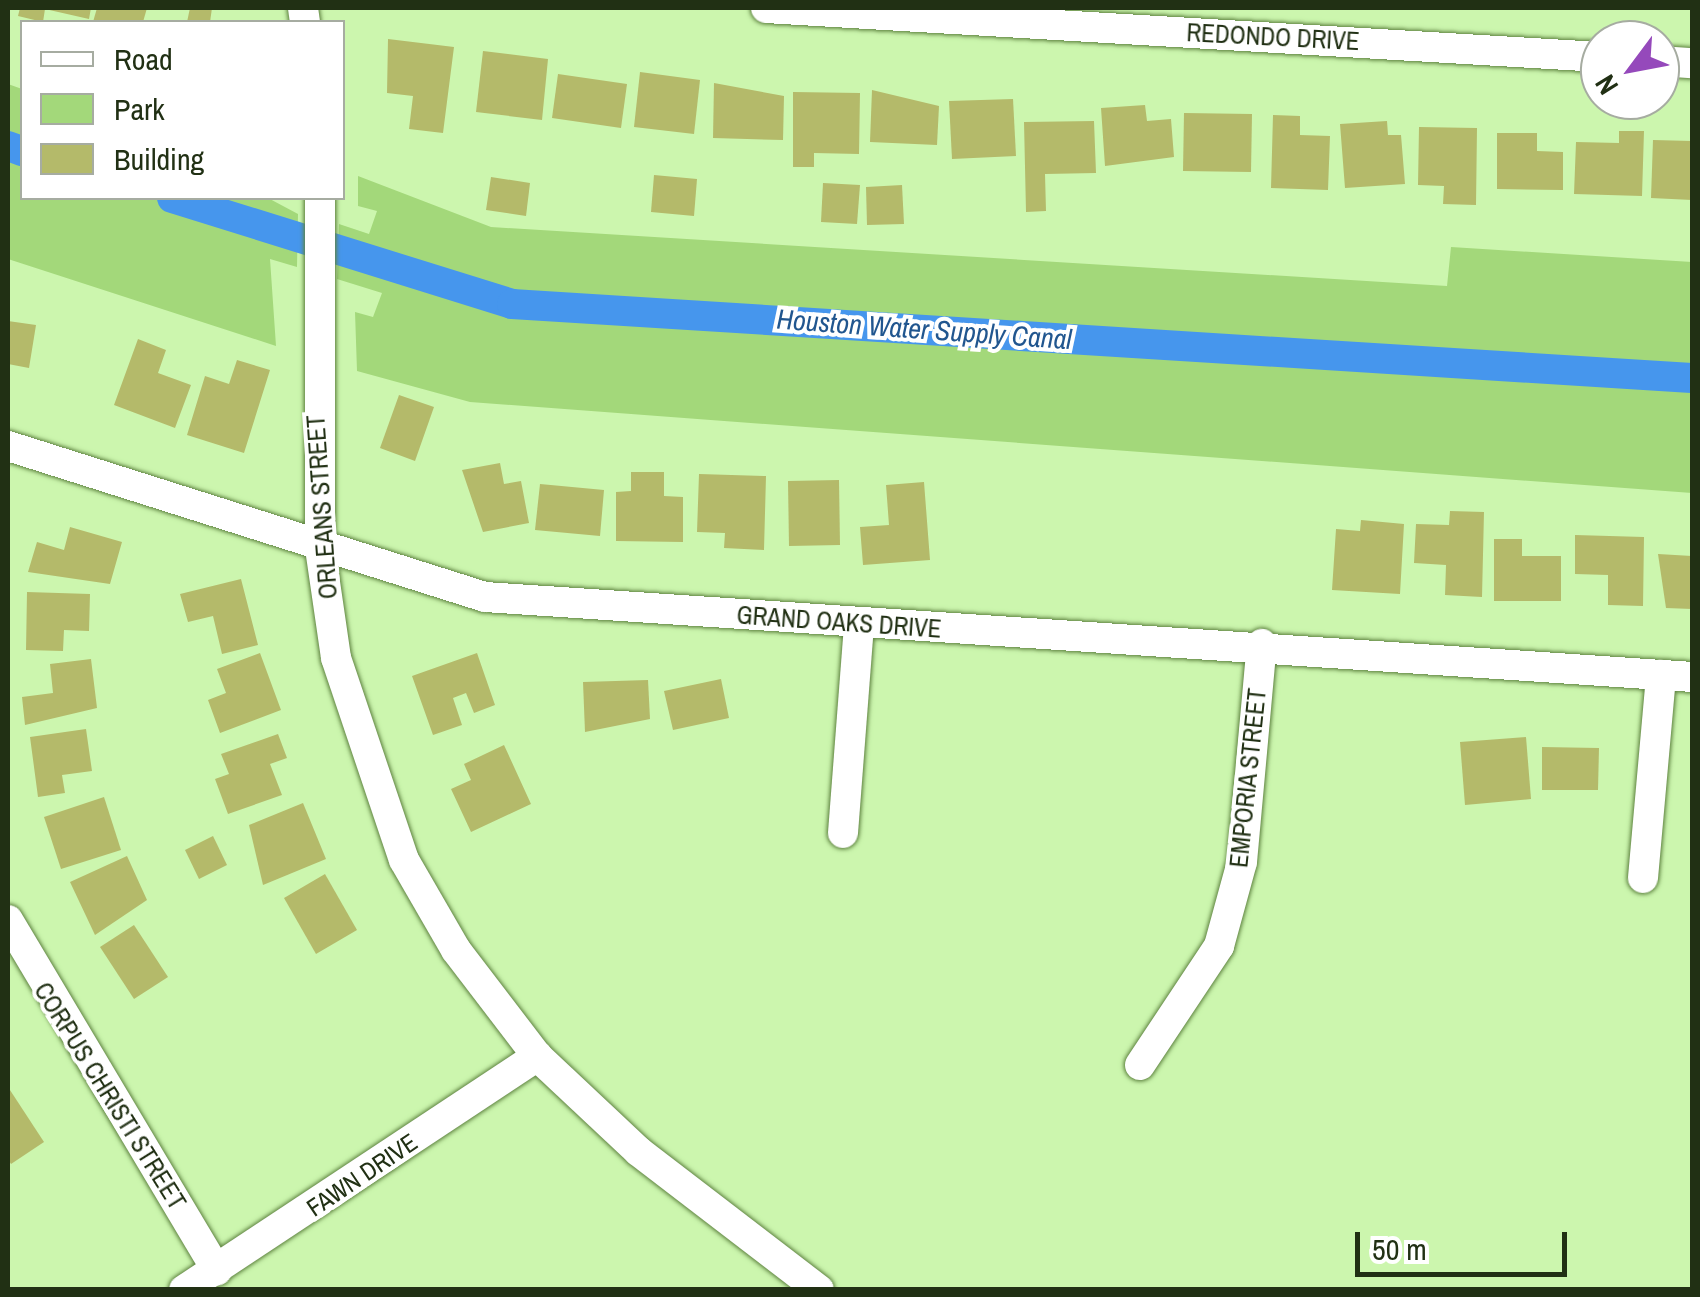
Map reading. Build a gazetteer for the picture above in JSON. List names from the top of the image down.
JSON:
{
  "streets": {
    "street": [
      "REDONDO DRIVE",
      "ORLEANS STREET",
      "GRAND OAKS DRIVE",
      "EMPORIA STREET",
      "CORPUS CHRISTI STREET",
      "FAWN DRIVE"
    ]
  },
  "crossings": [
    ["ORLEANS STREET", "GRAND OAKS DRIVE"],
    ["ORLEANS STREET", "FAWN DRIVE"],
    ["GRAND OAKS DRIVE", "EMPORIA STREET"],
    ["CORPUS CHRISTI STREET", "FAWN DRIVE"]
  ],
  "water": ["Houston Water Supply Canal"],
  "legend": ["Road", "Park", "Building"],
  "scale_bar": "50 m",
  "north": "bottom left"
}
